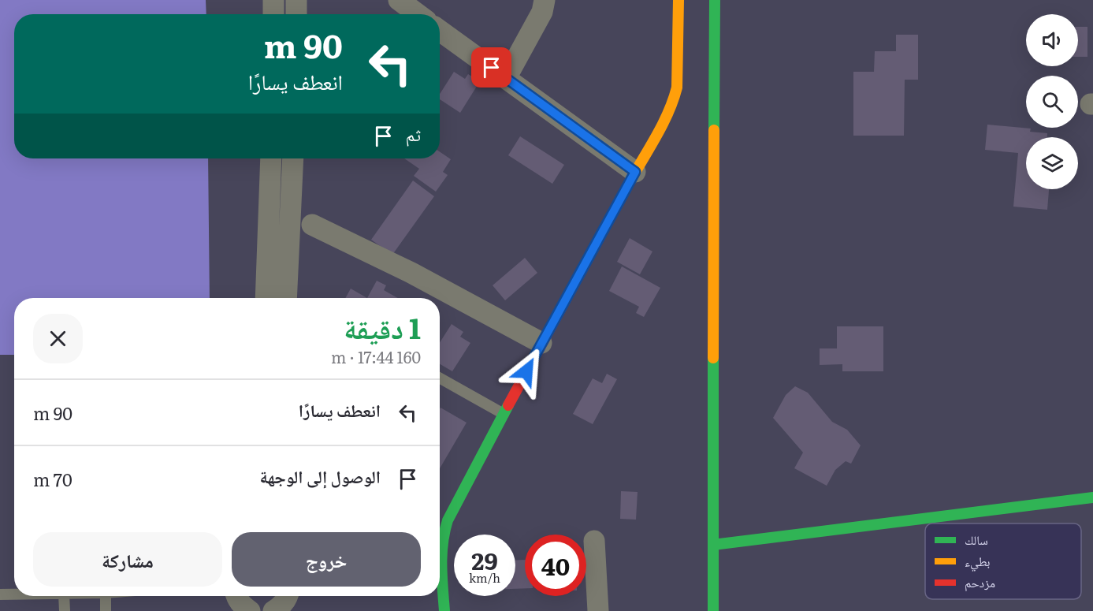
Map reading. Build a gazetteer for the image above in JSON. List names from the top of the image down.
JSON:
{
  "legend": ["سالك", "بطيء", "مزدحم"],
  "page": {
    "turn": ["90 m", "انعطف يسارًا"],
    "then": "ثم",
    "heading": ["1 دقيقة", "160 m · 17:44"],
    "list": [
      {
        "name": "انعطف يسارًا",
        "value": "90 m"
      },
      {
        "name": "الوصول إلى الوجهة",
        "value": "70 m"
      }
    ],
    "buttons": ["خروج", "مشاركة"],
    "speed": "29 km/h",
    "limit": "40"
  }
}
